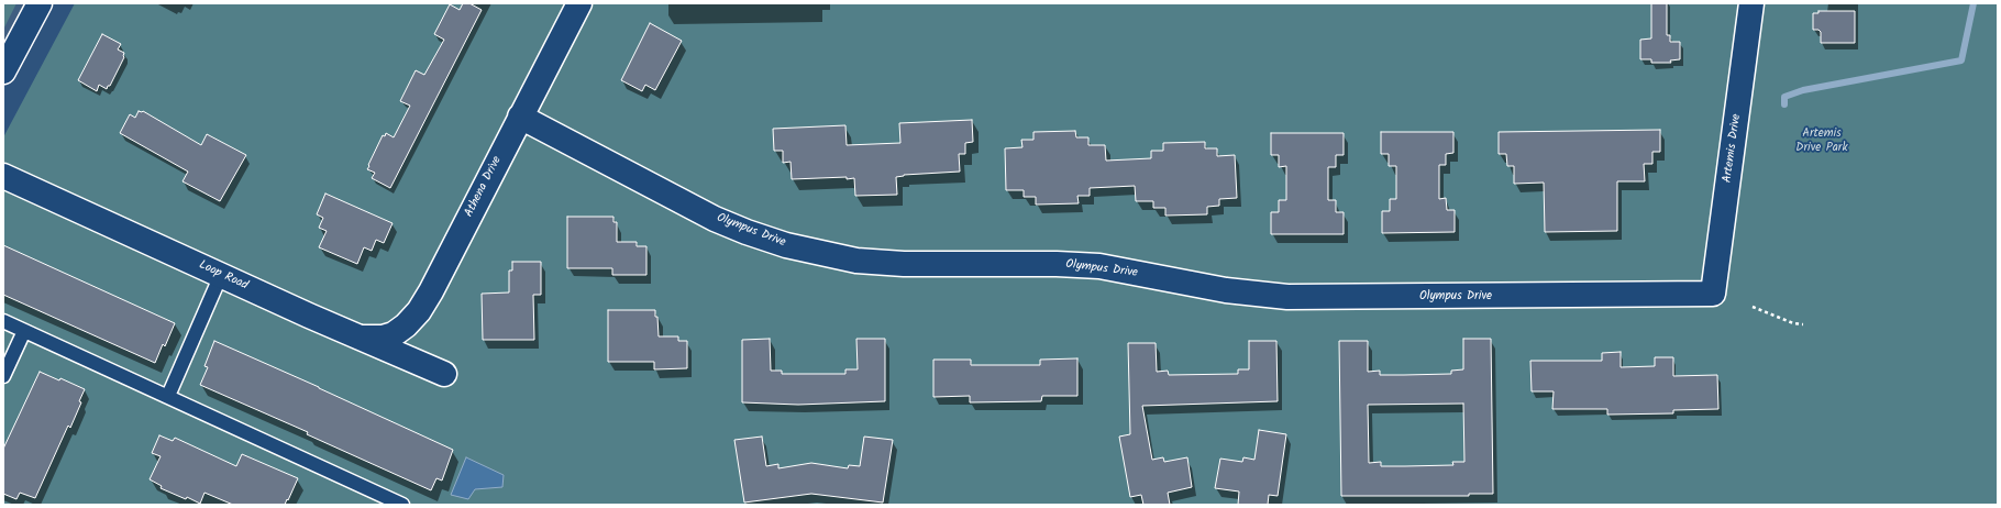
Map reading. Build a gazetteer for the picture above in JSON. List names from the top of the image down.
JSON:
{
  "streets": {
    "street": [
      "Artemis Drive",
      "Athena Drive",
      "Olympus Drive",
      "Loop Road"
    ]
  },
  "crossings": [
    ["Artemis Drive", "Olympus Drive"],
    ["Athena Drive", "Olympus Drive"],
    ["Athena Drive", "Loop Road"]
  ],
  "parks": ["Artemis Drive Park"]
}
